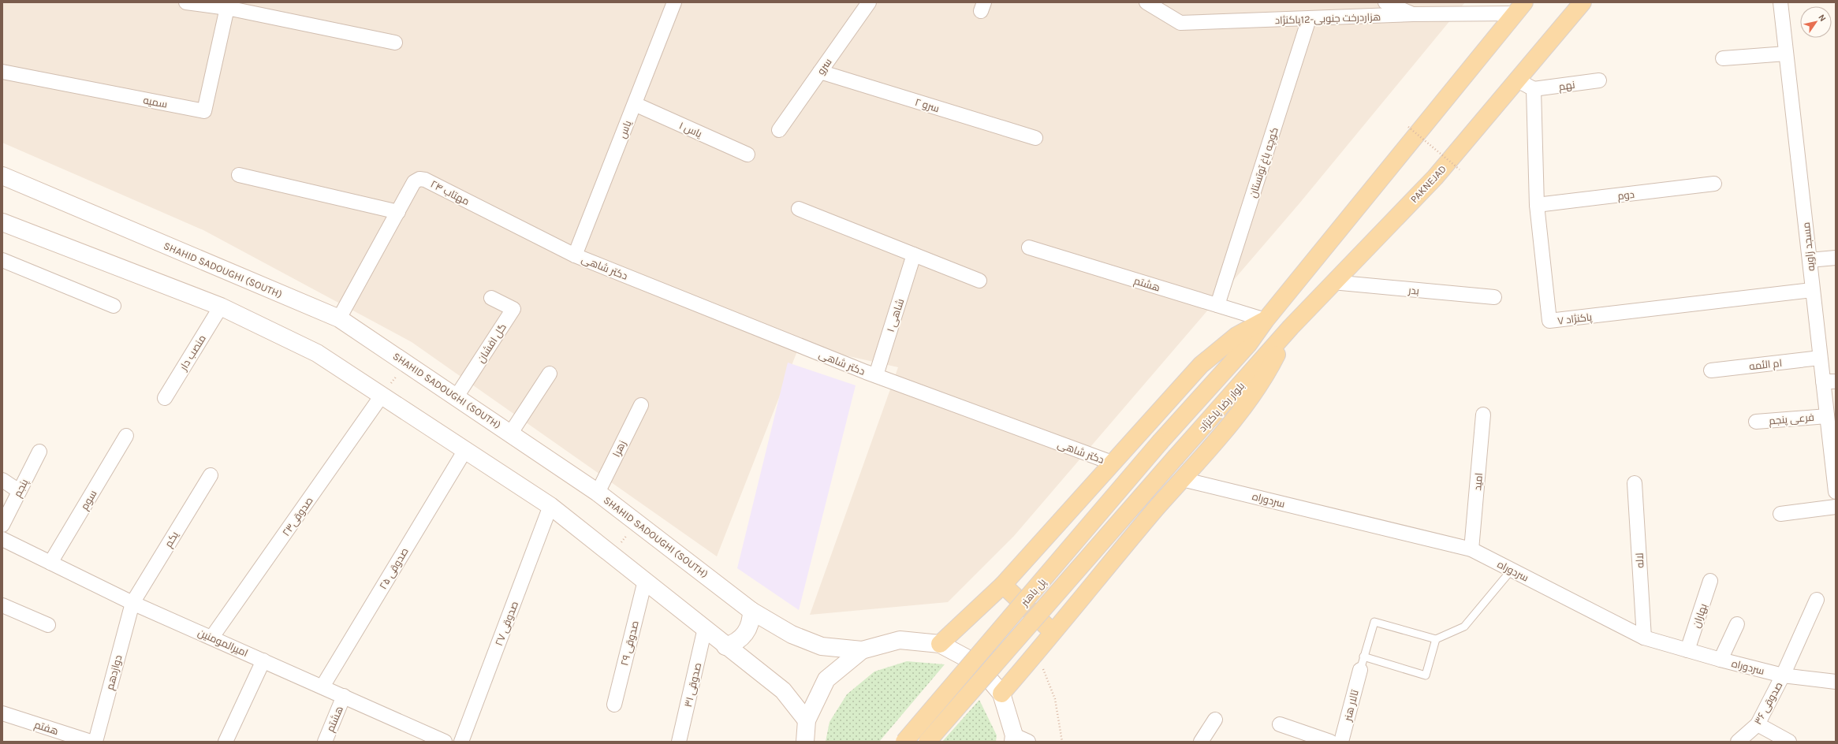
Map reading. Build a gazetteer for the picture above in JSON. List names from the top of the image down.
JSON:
{
  "streets": {
    "main road": [
      "PAKNEJAD",
      "SHAHID SADOUGHI (SOUTH)",
      "بلوار رضا پاکنژاد",
      "پل باهنر"
    ],
    "street": [
      "هزاردرخت جنوبی-12پاکنژاد",
      "سرو",
      "نهم",
      "سمیه",
      "سرو ۲",
      "یاس",
      "یاس ۱",
      "کوچه باغ توتستان",
      "مهتاب ۲۴",
      "دوم",
      "مسجد زاویه",
      "دکتر شاهی",
      "هشتم",
      "بدر",
      "شاهی ۱",
      "پاکنژاد ۷",
      "گل افشان",
      "منصب دار",
      "ام الئمه",
      "فرعی پنجم",
      "زهرا",
      "امید",
      "پنجم",
      "سوم",
      "سردوراه",
      "صدوقی۲۳",
      "یکم",
      "لاله",
      "صدوقی ۲۵",
      "بهاران",
      "صدوقی ۲۷",
      "امیرالمومنین",
      "صدوقی ۲۹",
      "دوازدهم",
      "صدوقی ۳۱",
      "صدوقی ۳۶",
      "تالار هنر",
      "هفتم"
    ]
  },
  "crossings": [
    ["هزاردرخت جنوبی-12پاکنژاد", "کوچه باغ توتستان"],
    ["سرو", "سرو ۲"],
    ["نهم", "پاکنژاد ۷"],
    ["یاس", "یاس ۱"],
    ["یاس", "مهتاب ۲۴"],
    ["یاس", "دکتر شاهی"],
    ["کوچه باغ توتستان", "هشتم"],
    ["PAKNEJAD", "بدر"],
    ["PAKNEJAD", "بلوار رضا پاکنژاد"],
    ["مهتاب ۲۴", "دکتر شاهی"],
    ["مهتاب ۲۴", "SHAHID SADOUGHI (SOUTH)"],
    ["دوم", "پاکنژاد ۷"],
    ["مسجد زاویه", "پاکنژاد ۷"],
    ["مسجد زاویه", "ام الئمه"],
    ["مسجد زاویه", "فرعی پنجم"],
    ["دکتر شاهی", "شاهی ۱"],
    ["SHAHID SADOUGHI (SOUTH)", "گل افشان"],
    ["SHAHID SADOUGHI (SOUTH)", "زهرا"],
    ["هشتم", "پل باهنر"],
    ["هشتم", "امیرالمومنین"],
    ["بلوار رضا پاکنژاد", "پل باهنر"],
    ["امید", "سردوراه"],
    ["سوم", "امیرالمومنین"],
    ["سردوراه", "لاله"],
    ["سردوراه", "بهاران"],
    ["سردوراه", "صدوقی ۳۶"],
    ["صدوقی۲۳", "امیرالمومنین"],
    ["یکم", "امیرالمومنین"],
    ["یکم", "دوازدهم"],
    ["صدوقی ۲۵", "امیرالمومنین"],
    ["امیرالمومنین", "دوازدهم"]
  ],
  "north": "top right"
}
